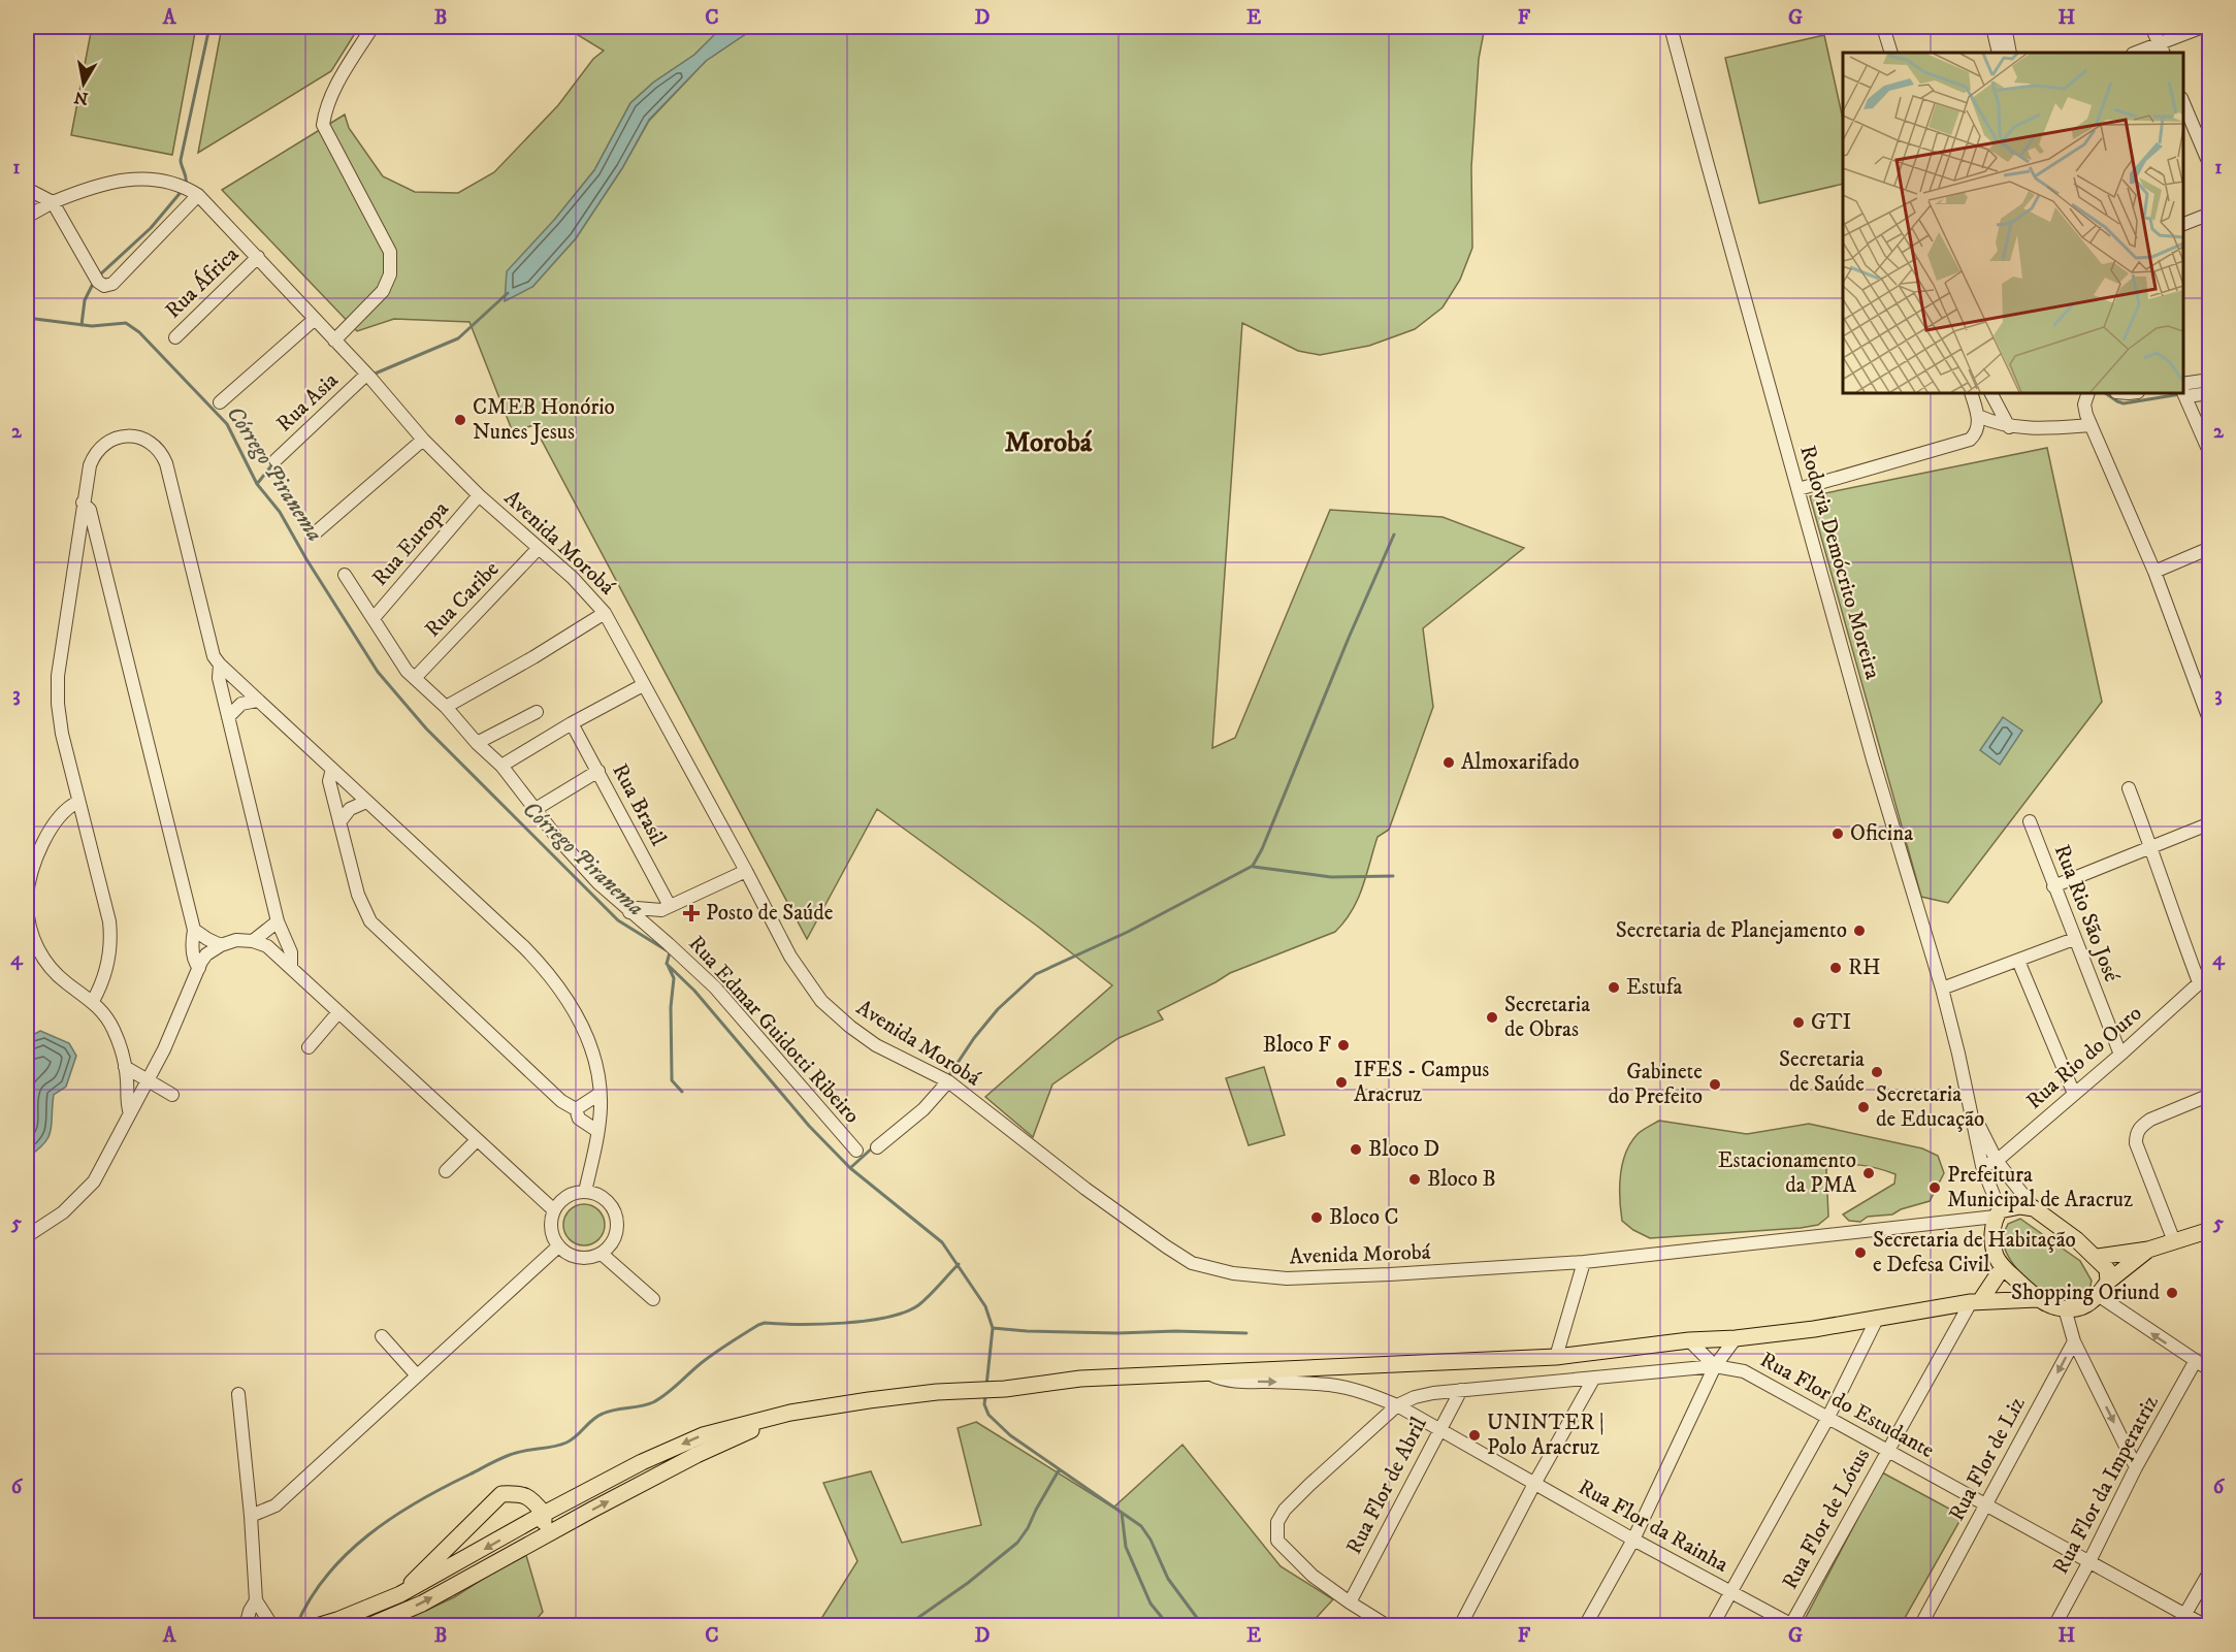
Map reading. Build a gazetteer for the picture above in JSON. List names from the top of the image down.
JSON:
{
  "streets": {
    "street": [
      "Rua África",
      "Rua Asia",
      "Avenida Morobá",
      "Rua Europa",
      "Rodovia Demócrito Moreira",
      "Rua Caribe",
      "Rua Brasil",
      "Rua Rio São José",
      "Rua Edmar Guidotti Ribeiro",
      "Rua Rio do Ouro",
      "Rua Flor do Estudante",
      "Rua Flor de Liz",
      "Rua Flor da Imperatriz",
      "Rua Flor de Abril",
      "Rua Flor de Lótus",
      "Rua Flor da Rainha"
    ]
  },
  "crossings": [
    ["Rua África", "Avenida Morobá"],
    ["Rua Asia", "Avenida Morobá"],
    ["Avenida Morobá", "Rua Europa"],
    ["Avenida Morobá", "Rodovia Demócrito Moreira"],
    ["Avenida Morobá", "Rua Caribe"],
    ["Rua Europa", "Rua Edmar Guidotti Ribeiro"],
    ["Rodovia Demócrito Moreira", "Rua Rio do Ouro"],
    ["Rua Caribe", "Rua Edmar Guidotti Ribeiro"],
    ["Rua Rio São José", "Rua Rio do Ouro"],
    ["Rua Flor do Estudante", "Rua Flor de Liz"],
    ["Rua Flor do Estudante", "Rua Flor da Imperatriz"],
    ["Rua Flor do Estudante", "Rua Flor de Abril"],
    ["Rua Flor do Estudante", "Rua Flor de Lótus"],
    ["Rua Flor do Estudante", "Rua Flor da Rainha"],
    ["Rua Flor de Abril", "Rua Flor da Rainha"],
    ["Rua Flor de Lótus", "Rua Flor da Rainha"]
  ],
  "one_way": ["Rua Flor de Liz"],
  "districts": ["Morobá"],
  "water": ["Córrego Piranema"],
  "places": {
    "other": [
      "CMEB Honório Nunes Jesus",
      "Almoxarifado",
      "Oficina",
      "Secretaria de Planejamento",
      "RH",
      "Estufa",
      "Secretaria de Obras",
      "GTI",
      "Bloco F",
      "Secretaria de Saúde",
      "IFES - Campus Aracruz",
      "Gabinete do Prefeito",
      "Secretaria de Educação",
      "Bloco D",
      "Estacionamento da PMA",
      "Bloco B",
      "Prefeitura Municipal de Aracruz",
      "Bloco C",
      "Secretaria de Habitação e Defesa Civil",
      "Shopping Oriund",
      "UNINTER | Polo Aracruz"
    ],
    "health": ["Posto de Saúde"]
  },
  "north": "bottom",
  "grid": {
    "columns": [
      "A",
      "B",
      "C",
      "D",
      "E",
      "F",
      "G",
      "H"
    ],
    "rows": [
      "1",
      "2",
      "3",
      "4",
      "5",
      "6"
    ]
  }
}
